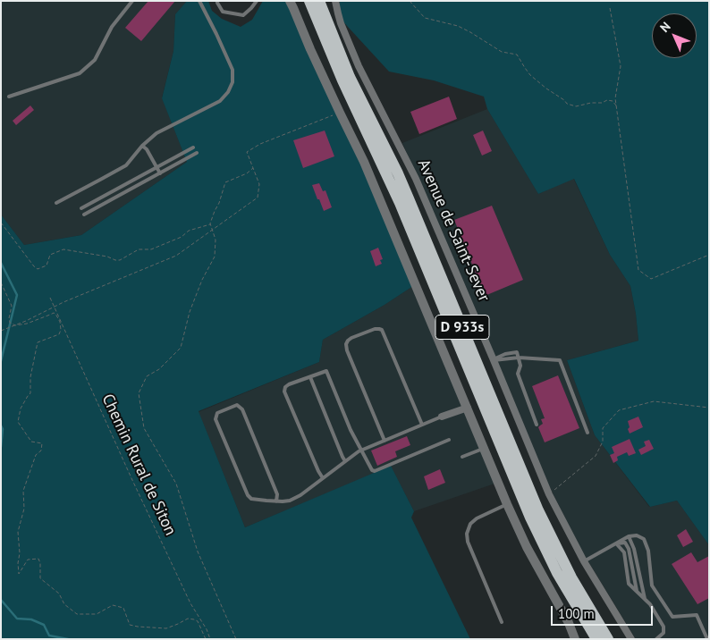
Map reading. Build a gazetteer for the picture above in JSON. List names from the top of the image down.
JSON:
{
  "streets": {
    "main road": ["D 933s"],
    "street": ["Avenue de Saint-Sever"],
    "path": ["Chemin Rural de Siton"]
  },
  "scale_bar": "100 m",
  "north": "top left"
}
